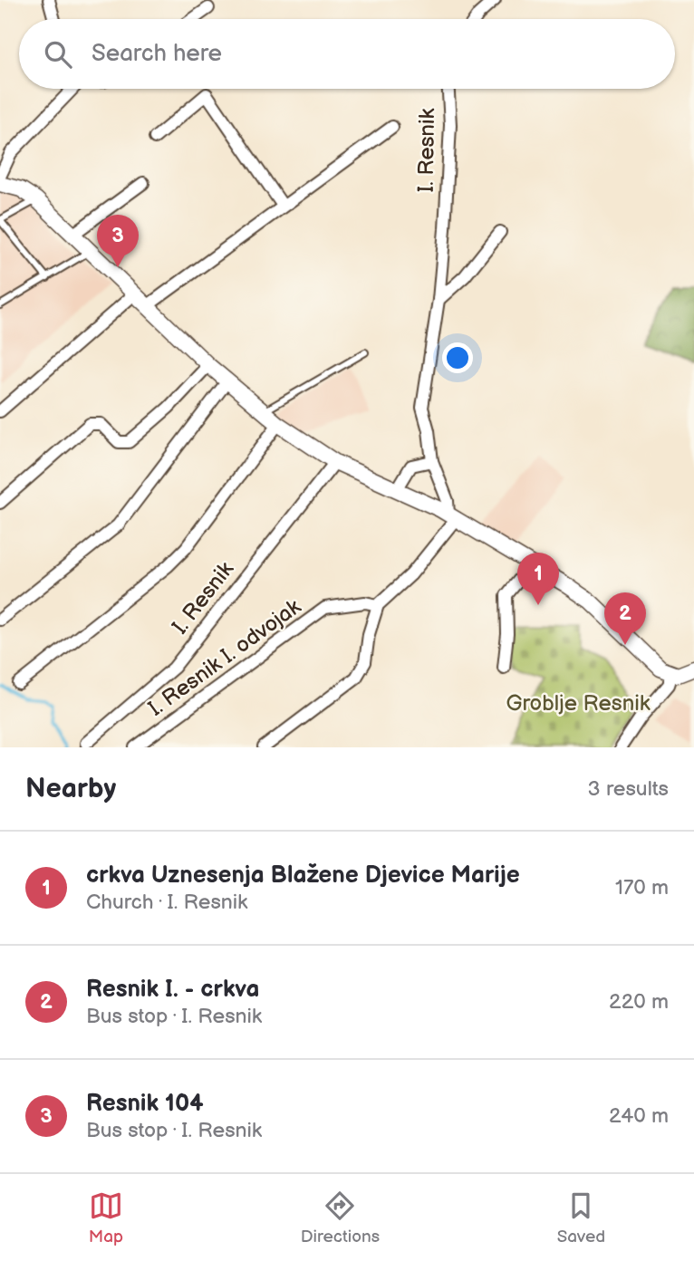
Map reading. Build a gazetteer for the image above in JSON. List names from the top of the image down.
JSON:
{
  "streets": {
    "street": ["I. Resnik", "I. Resnik I. odvojak"]
  },
  "parks": ["Groblje Resnik"],
  "page": {
    "search": "Search here",
    "pins": ["3", "1", "2"],
    "heading": ["Nearby", "3 results"],
    "list": [
      {
        "mark": "1",
        "name": "crkva Uznesenja Blažene Djevice Marije",
        "note": "Church · I. Resnik",
        "value": "170 m"
      },
      {
        "mark": "2",
        "name": "Resnik I. - crkva",
        "note": "Bus stop · I. Resnik",
        "value": "220 m"
      },
      {
        "mark": "3",
        "name": "Resnik 104",
        "note": "Bus stop · I. Resnik",
        "value": "240 m"
      }
    ],
    "nav": ["Map", "Directions", "Saved"]
  }
}
